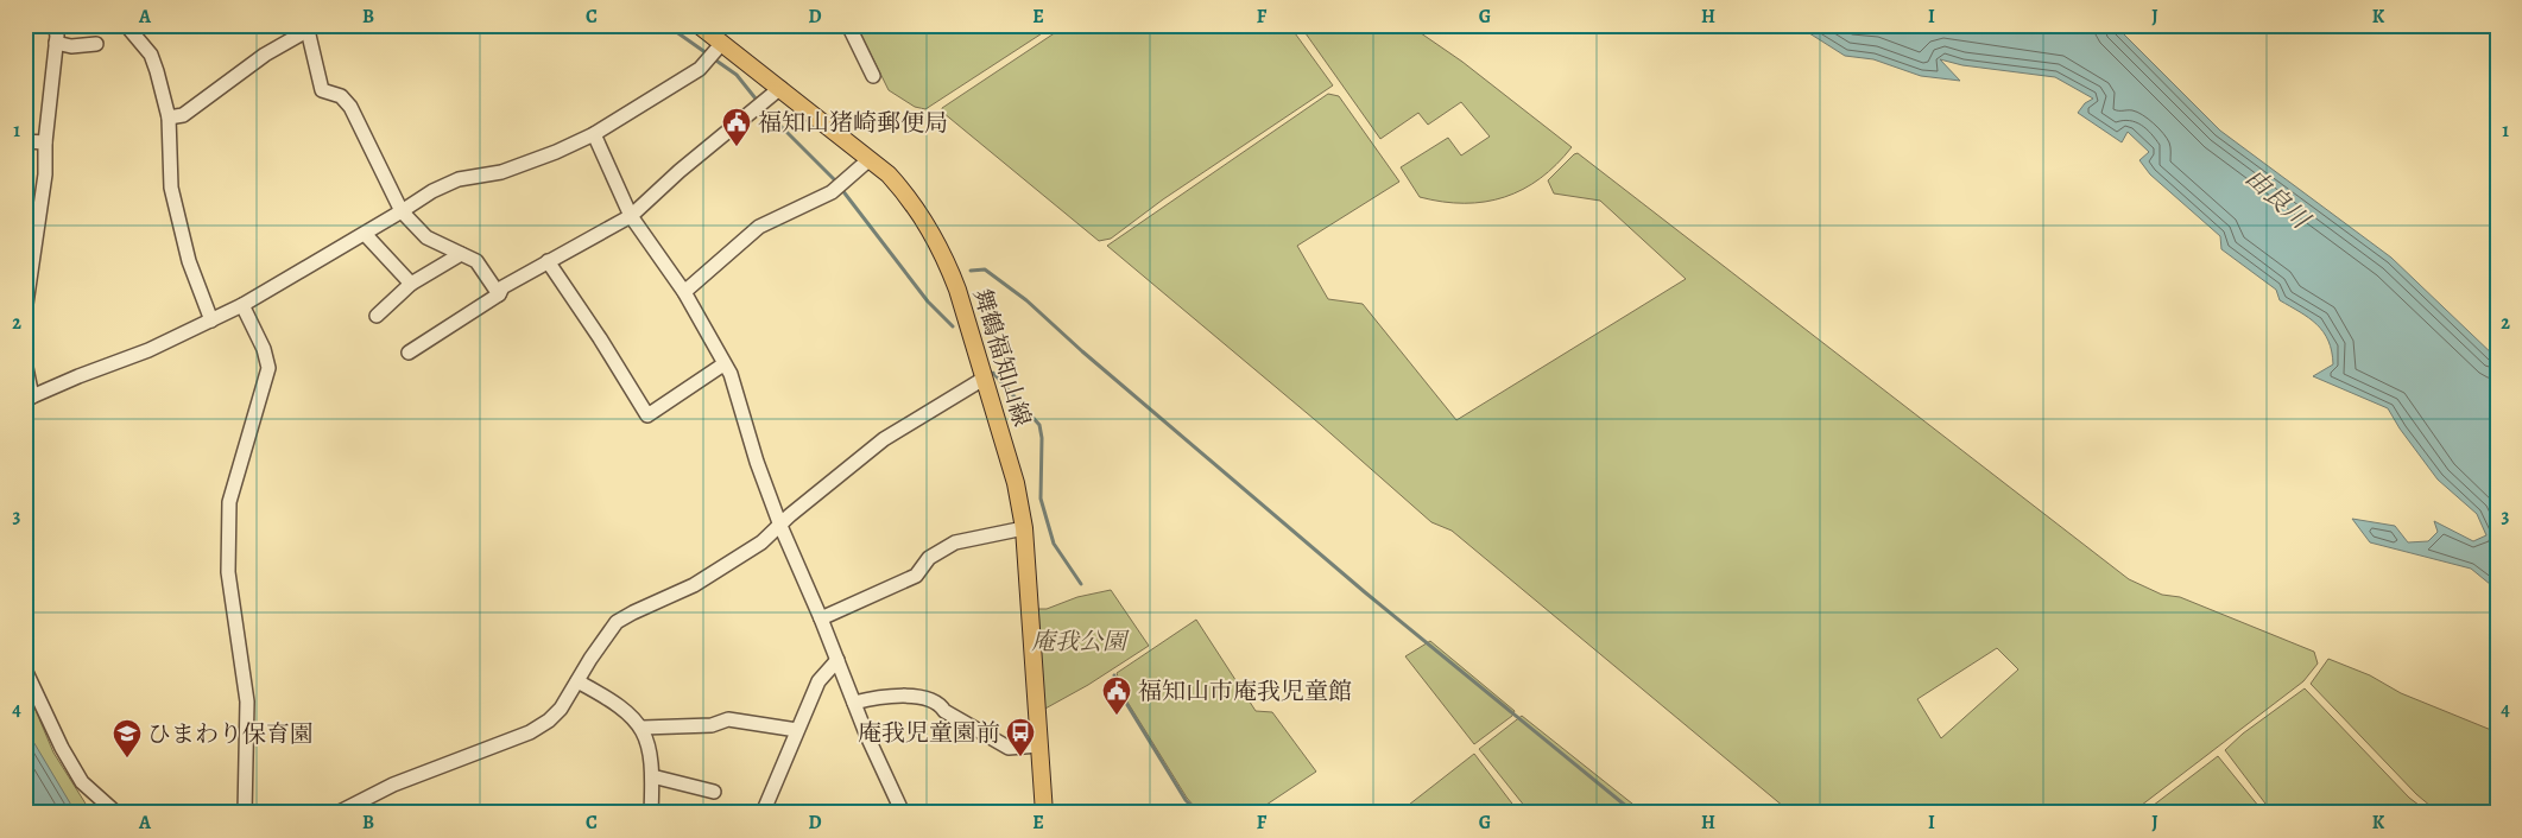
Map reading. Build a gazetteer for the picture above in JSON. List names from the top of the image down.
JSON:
{
  "streets": {
    "main road": ["舞鶴福知山線"]
  },
  "water": ["由良川"],
  "parks": ["庵我公園"],
  "places": {
    "public building": ["福知山猪崎郵便局", "福知山市庵我児童館"],
    "bus stop": ["庵我児童園前"],
    "school or university": ["ひまわり保育園"]
  },
  "grid": {
    "columns": [
      "A",
      "B",
      "C",
      "D",
      "E",
      "F",
      "G",
      "H",
      "I",
      "J",
      "K"
    ],
    "rows": [
      "1",
      "2",
      "3",
      "4"
    ]
  }
}
